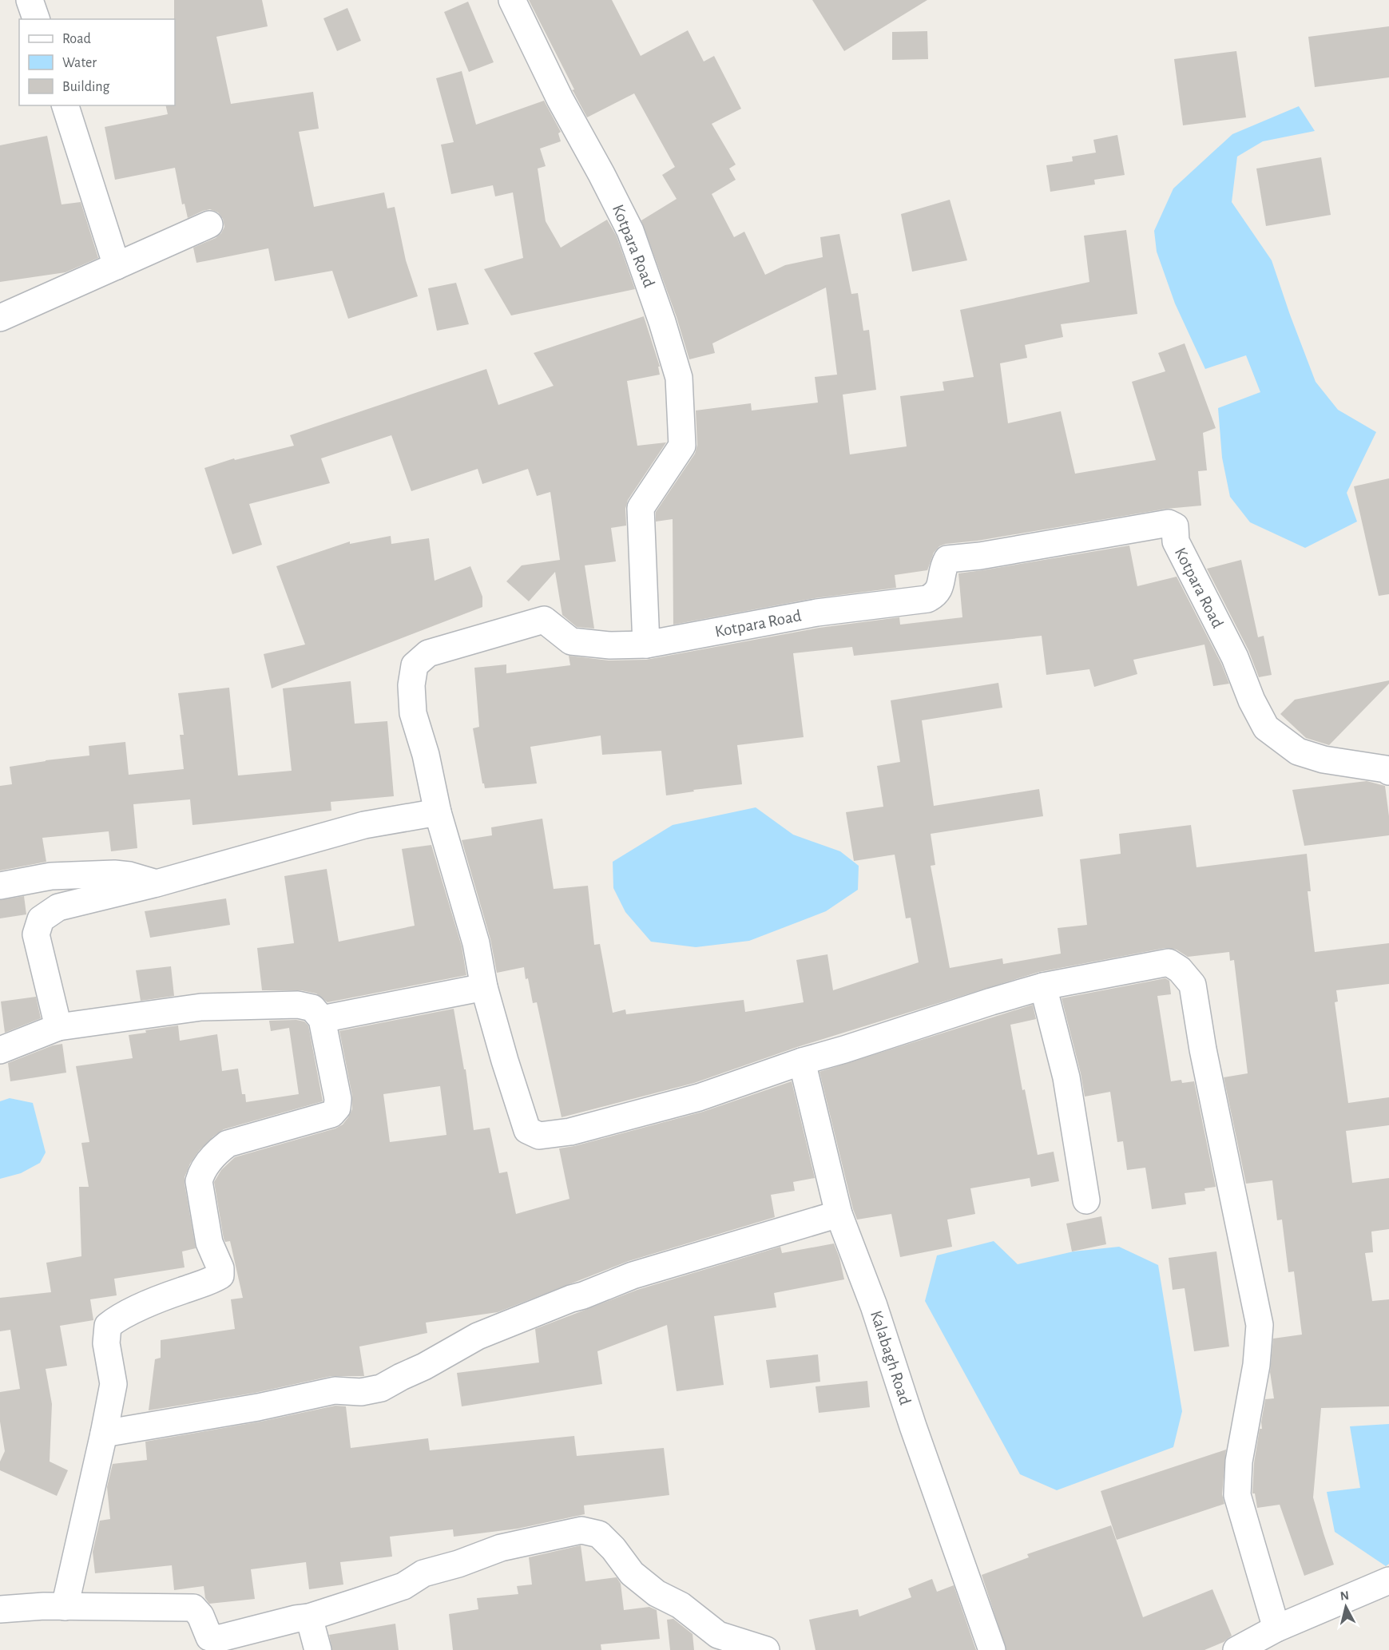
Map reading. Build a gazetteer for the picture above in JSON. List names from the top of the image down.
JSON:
{
  "streets": {
    "street": ["Kotpara Road", "Kalabagh Road"]
  },
  "legend": ["Road", "Water", "Building"],
  "north": "top"
}
